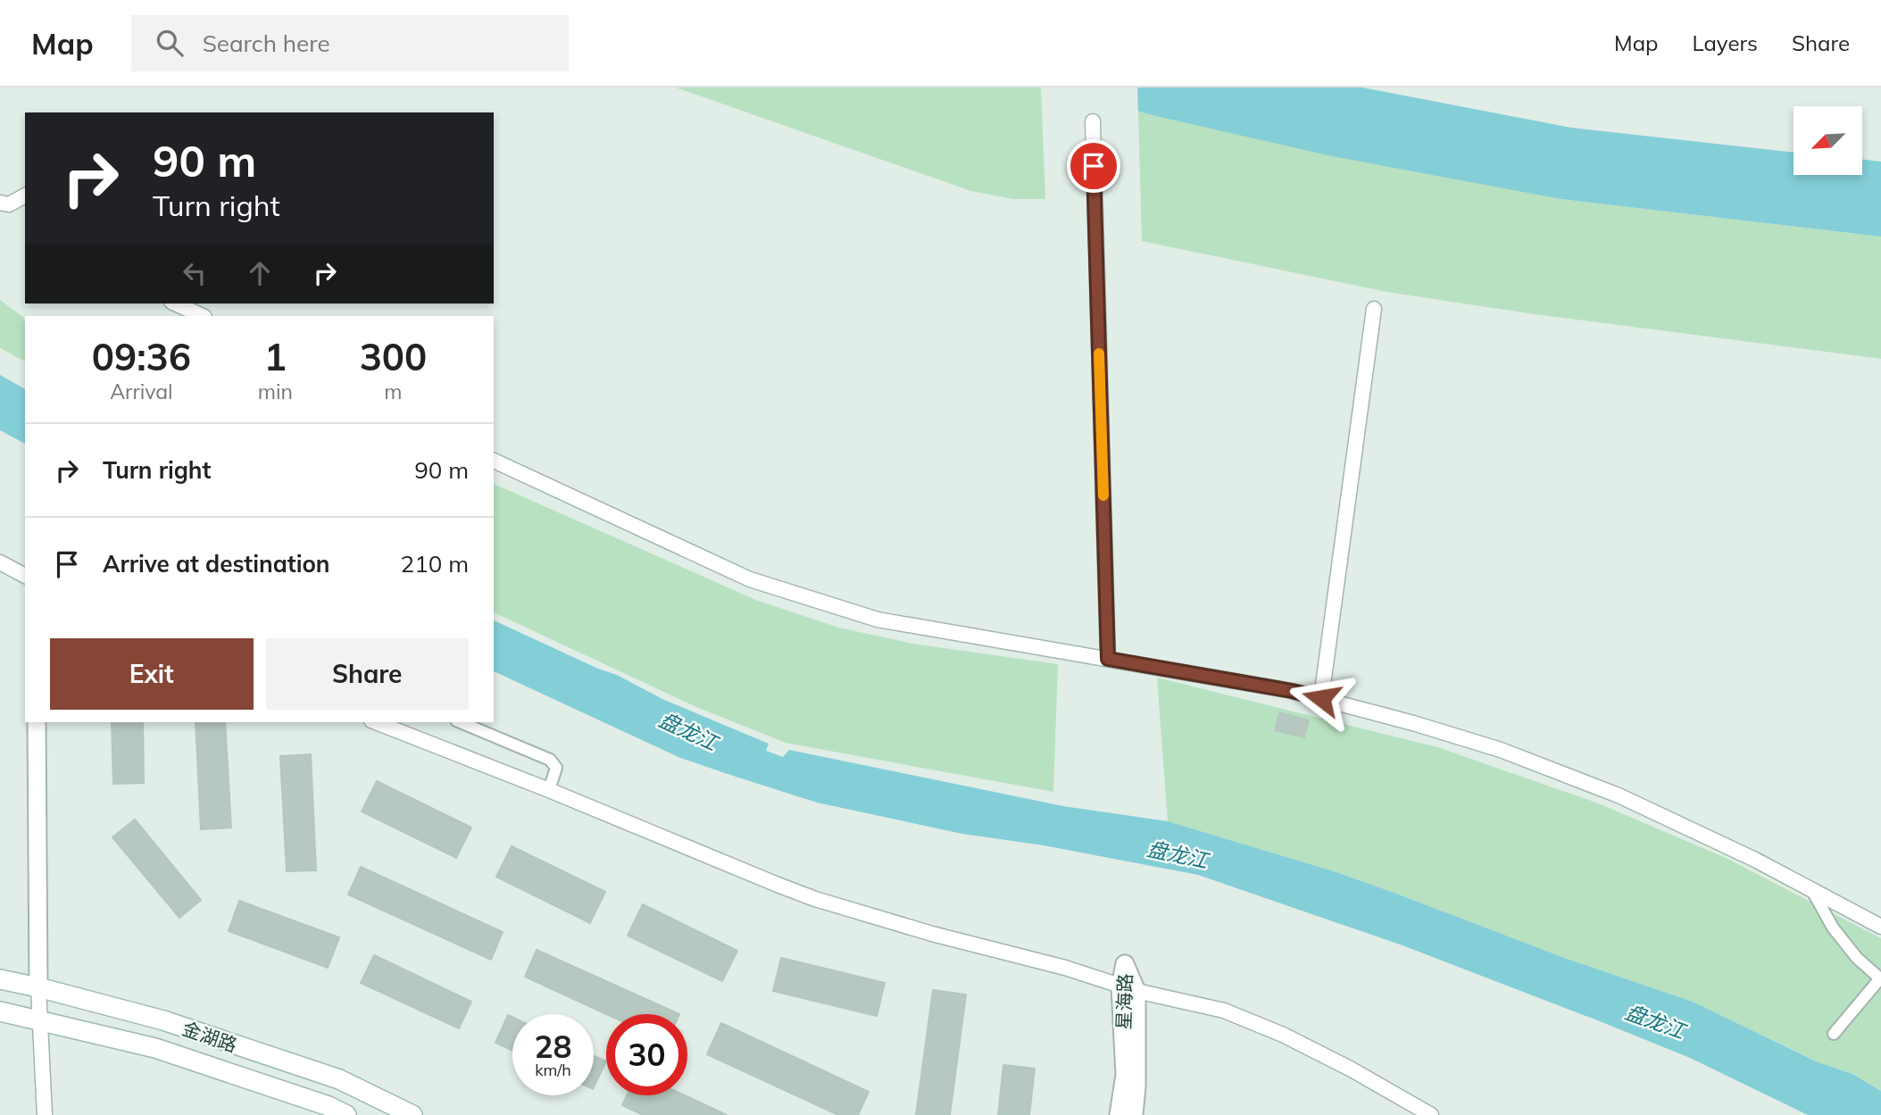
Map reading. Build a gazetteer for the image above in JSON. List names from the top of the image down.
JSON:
{
  "streets": {
    "main road": ["金湖路"],
    "street": ["星海路"]
  },
  "water": ["盘龙江"],
  "north": "bottom left",
  "page": {
    "header": "Map",
    "search": "Search here",
    "nav": ["Map", "Layers", "Share"],
    "turn": ["90 m", "Turn right"],
    "eta": [
      "09:36",
      "Arrival",
      "1",
      "min",
      "300",
      "m"
    ],
    "list": [
      {
        "name": "Turn right",
        "value": "90 m"
      },
      {
        "name": "Arrive at destination",
        "value": "210 m"
      }
    ],
    "buttons": ["Exit", "Share"],
    "speed": "28 km/h",
    "limit": "30"
  }
}
